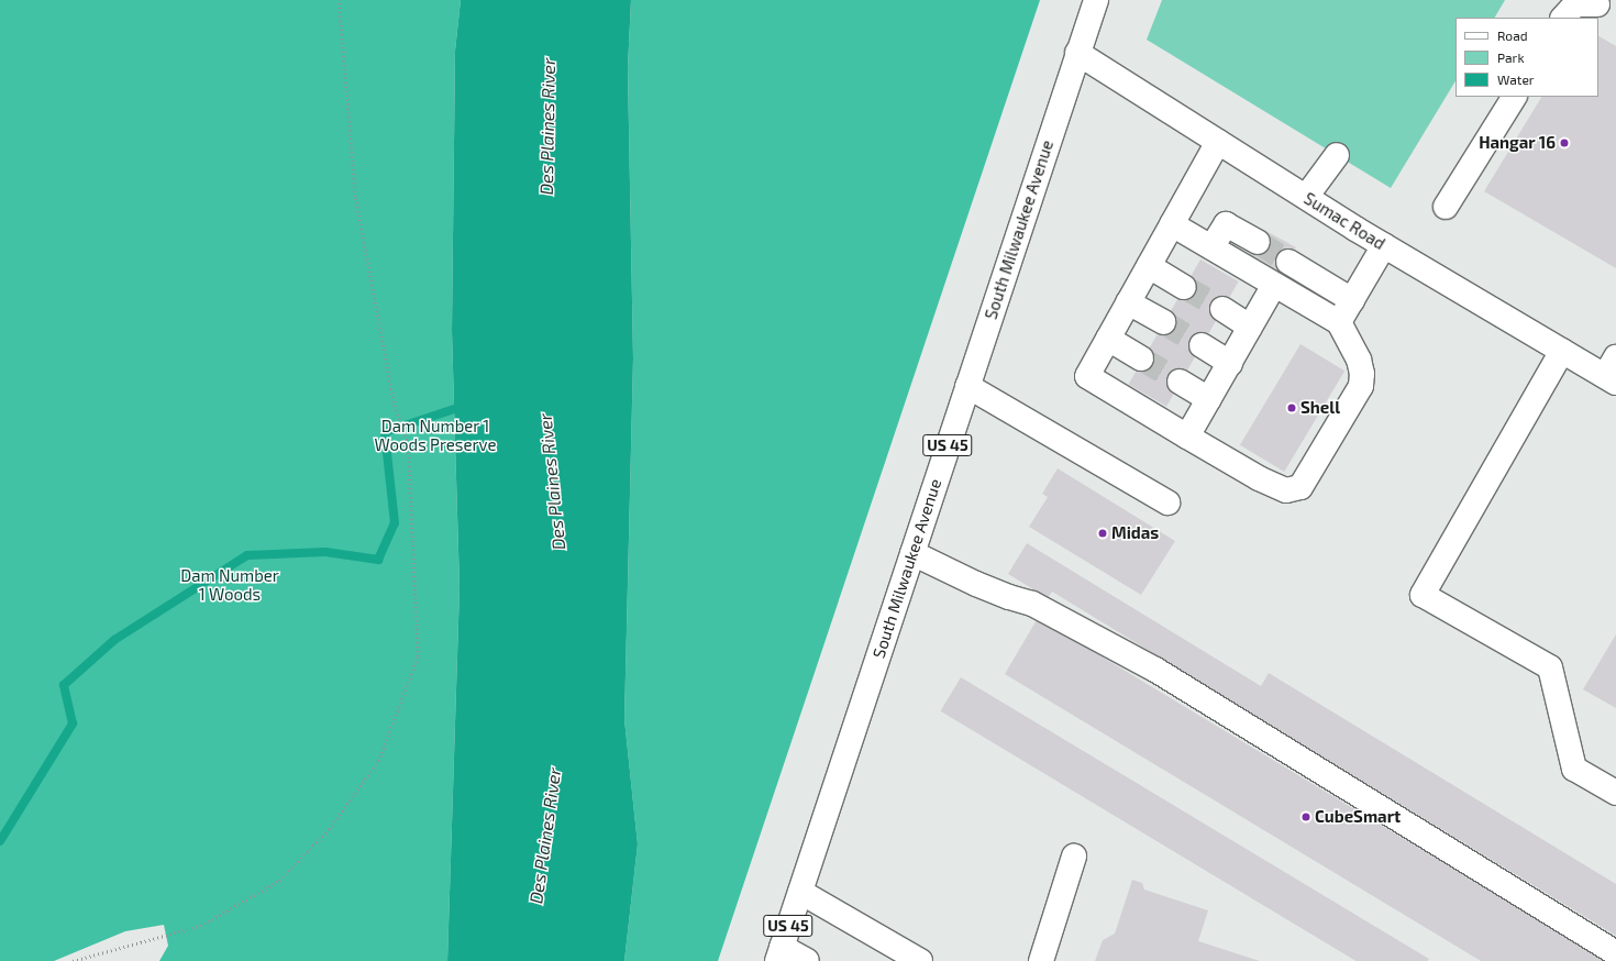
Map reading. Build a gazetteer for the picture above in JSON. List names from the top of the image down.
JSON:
{
  "streets": {
    "main road": ["Sumac Road", "South Milwaukee Avenue", "US 45"]
  },
  "crossings": [
    ["Sumac Road", "South Milwaukee Avenue"]
  ],
  "water": ["Des Plaines River"],
  "parks": ["Dam Number 1 Woods Preserve", "Dam Number 1 Woods"],
  "places": [
    "Hangar 16",
    "Shell",
    "Midas",
    "CubeSmart"
  ],
  "legend": ["Road", "Park", "Water"]
}
